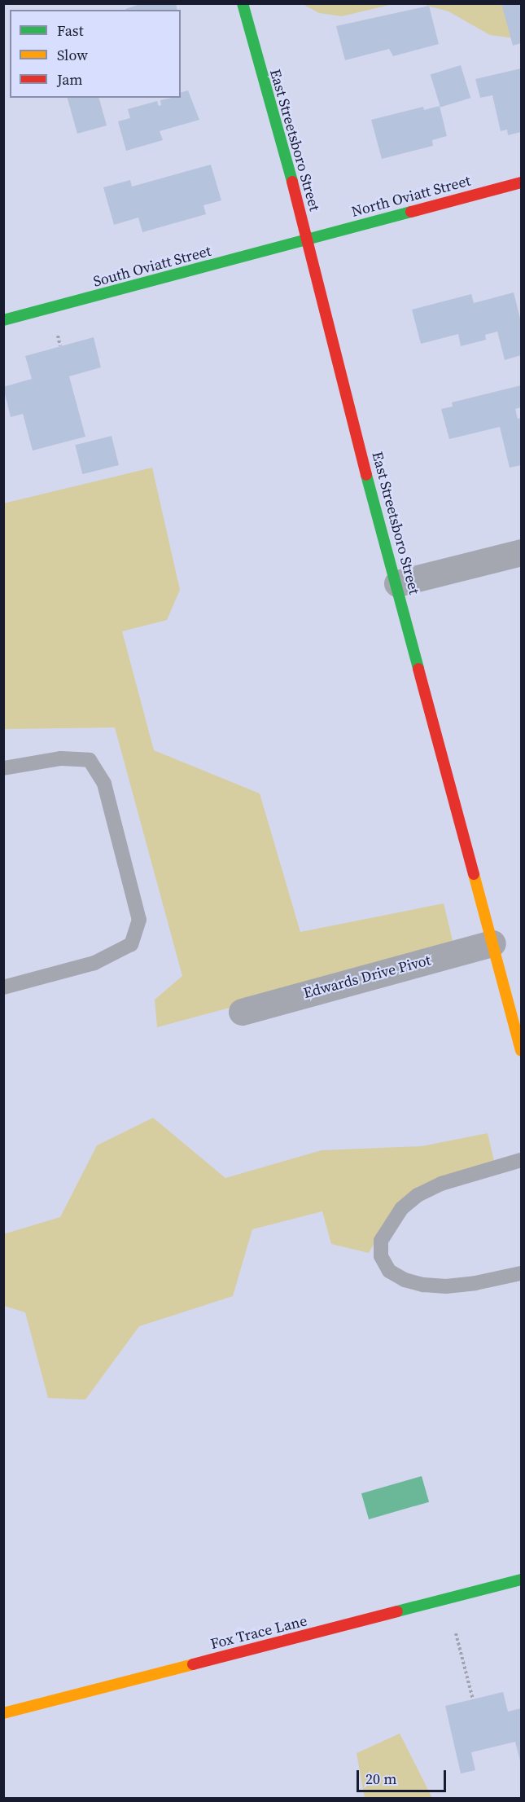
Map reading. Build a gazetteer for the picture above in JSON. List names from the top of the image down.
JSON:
{
  "streets": {
    "main road": [
      "East Streetsboro Street",
      "North Oviatt Street",
      "South Oviatt Street",
      "Fox Trace Lane"
    ],
    "street": ["Edwards Drive Pivot"]
  },
  "crossings": [
    ["East Streetsboro Street", "North Oviatt Street"],
    ["East Streetsboro Street", "South Oviatt Street"],
    ["East Streetsboro Street", "Edwards Drive Pivot"],
    ["North Oviatt Street", "South Oviatt Street"]
  ],
  "legend": ["Fast", "Slow", "Jam"],
  "scale_bar": "20 m"
}
